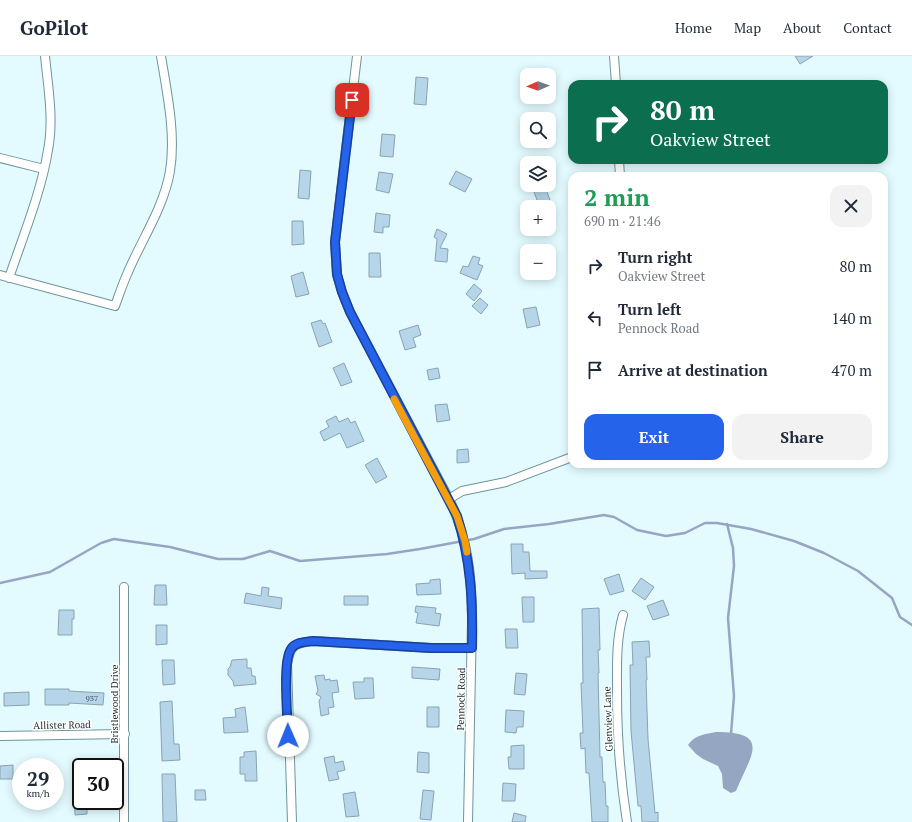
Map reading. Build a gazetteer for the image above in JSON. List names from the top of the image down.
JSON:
{
  "streets": {
    "street": [
      "Pennock Road",
      "Bristlewood Drive",
      "Glenview Lane",
      "Allister Road"
    ]
  },
  "crossings": [
    ["Bristlewood Drive", "Allister Road"]
  ],
  "house_numbers": ["937"],
  "north": "left",
  "page": {
    "header": "GoPilot",
    "nav": [
      "Home",
      "Map",
      "About",
      "Contact"
    ],
    "map_buttons": ["+", "−"],
    "turn": ["80 m", "Oakview Street"],
    "heading": ["2 min", "690 m · 21:46"],
    "list": [
      {
        "name": "Turn right",
        "note": "Oakview Street",
        "value": "80 m"
      },
      {
        "name": "Turn left",
        "note": "Pennock Road",
        "value": "140 m"
      },
      {
        "name": "Arrive at destination",
        "value": "470 m"
      }
    ],
    "buttons": ["Exit", "Share"],
    "speed": "29 km/h",
    "limit": "30"
  }
}
